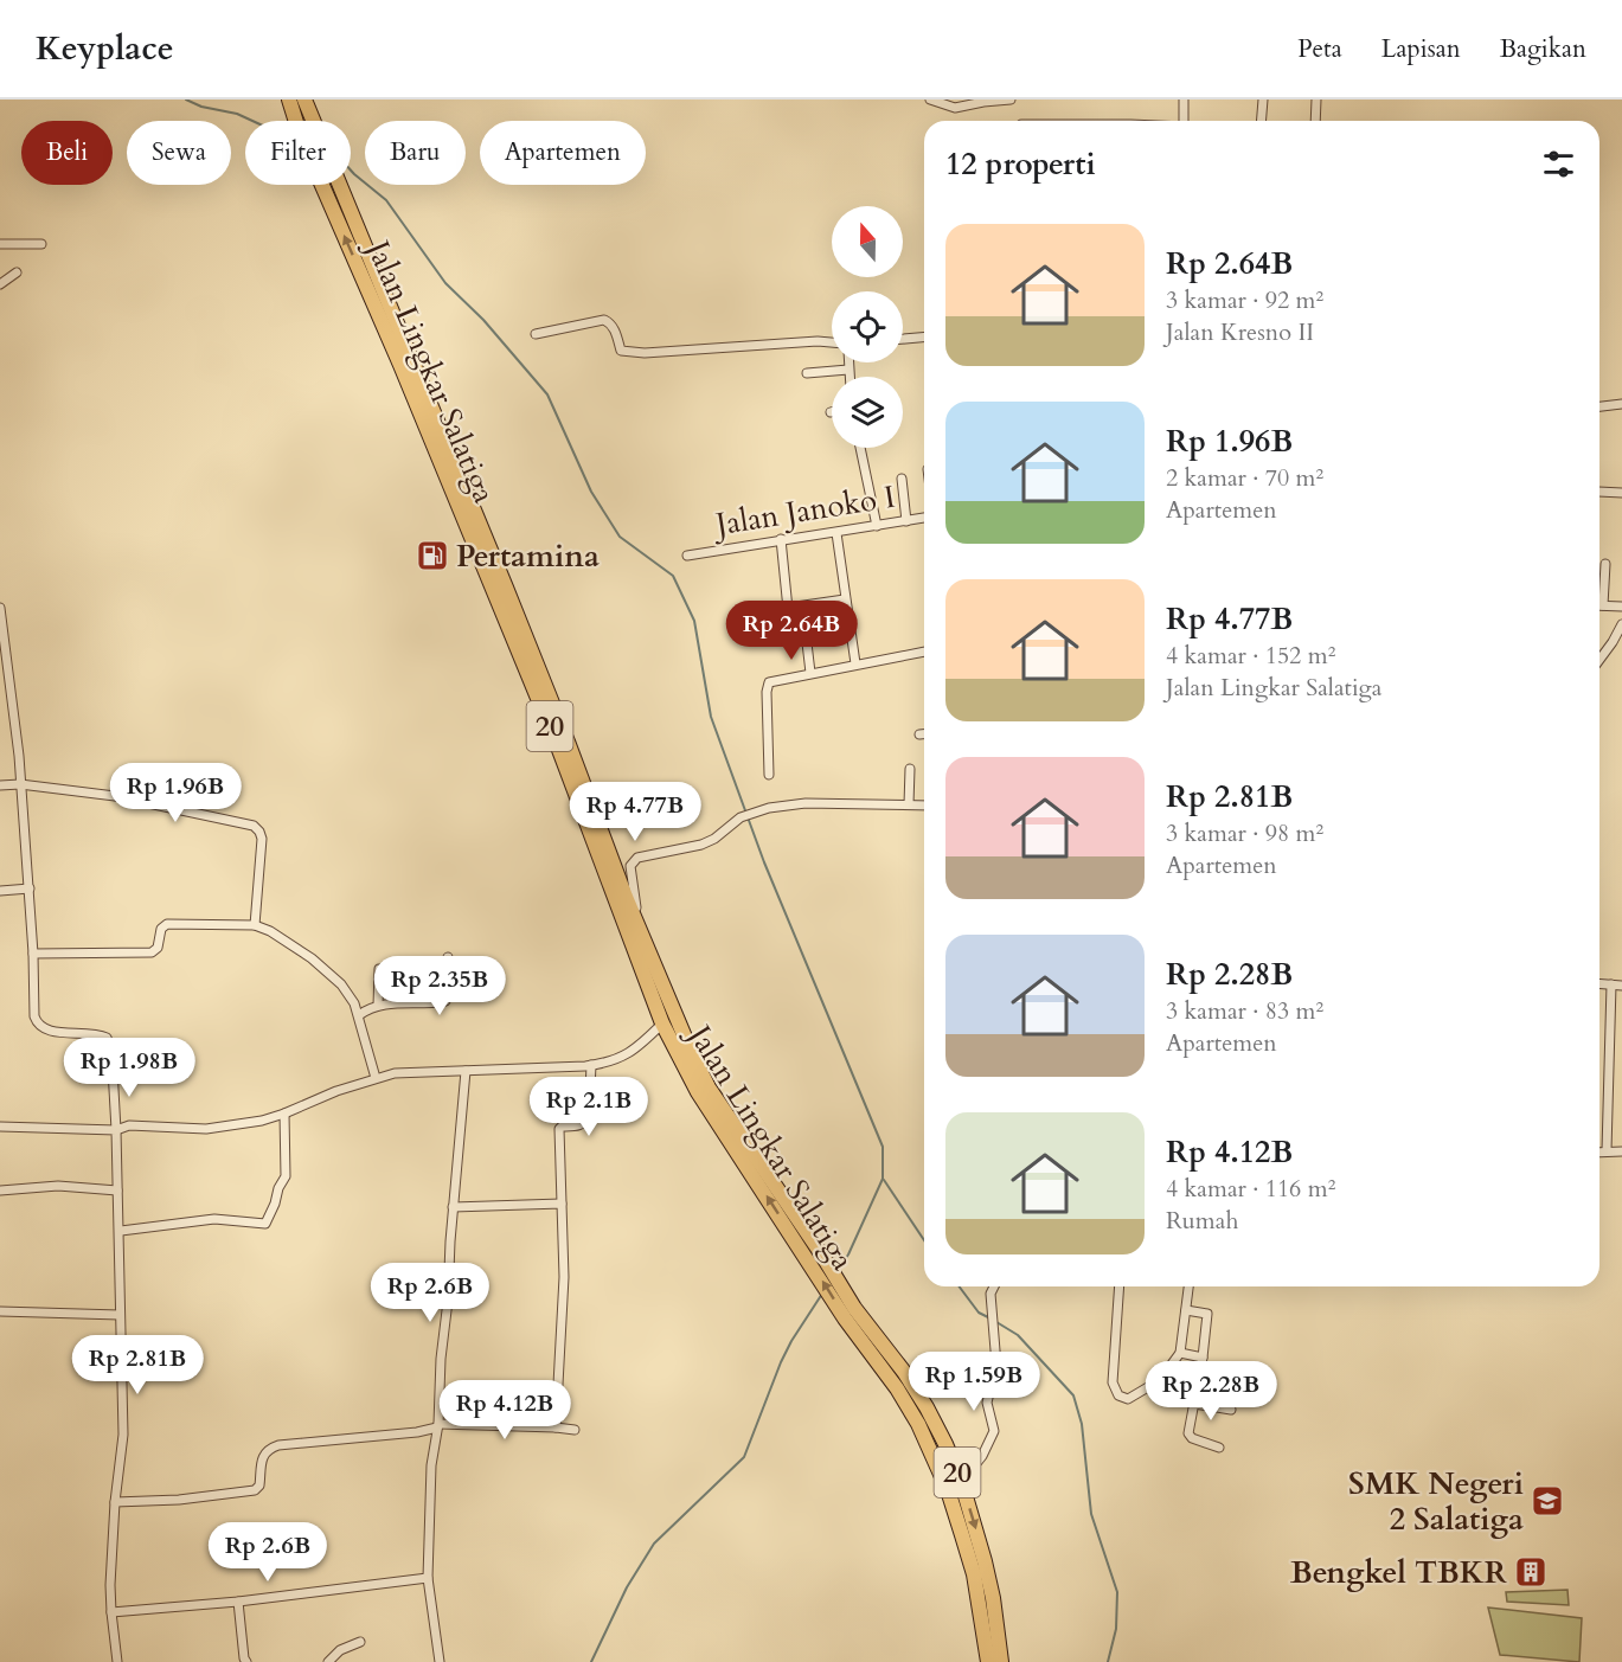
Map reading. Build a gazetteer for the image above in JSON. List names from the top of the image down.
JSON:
{
  "streets": {
    "highway": ["Jalan Lingkar Salatiga", "20"],
    "street": ["Jalan Janoko I"]
  },
  "places": {
    "fuel station": ["Pertamina"],
    "school or university": ["SMK Negeri 2 Salatiga"],
    "building": ["Bengkel TBKR"]
  },
  "north": "top",
  "page": {
    "header": "Keyplace",
    "nav": ["Peta", "Lapisan", "Bagikan"],
    "chip": [
      "Beli",
      "Sewa",
      "Filter",
      "Baru",
      "Apartemen"
    ],
    "heading": "12 properti",
    "list": [
      {
        "name": "Rp 2.64B",
        "note": "3 kamar · 92 m² · Jalan Kresno II"
      },
      {
        "name": "Rp 1.96B",
        "note": "2 kamar · 70 m² · Apartemen"
      },
      {
        "name": "Rp 4.77B",
        "note": "4 kamar · 152 m² · Jalan Lingkar Salatiga"
      },
      {
        "name": "Rp 2.81B",
        "note": "3 kamar · 98 m² · Apartemen"
      },
      {
        "name": "Rp 2.28B",
        "note": "3 kamar · 83 m² · Apartemen"
      },
      {
        "name": "Rp 4.12B",
        "note": "4 kamar · 116 m² · Rumah"
      }
    ],
    "price": [
      "Rp 2.64B",
      "Rp 1.96B",
      "Rp 4.77B",
      "Rp 2.35B",
      "Rp 1.98B",
      "Rp 2.1B",
      "Rp 2.6B",
      "Rp 2.81B",
      "Rp 1.59B",
      "Rp 2.28B",
      "Rp 4.12B",
      "Rp 2.6B"
    ]
  }
}
